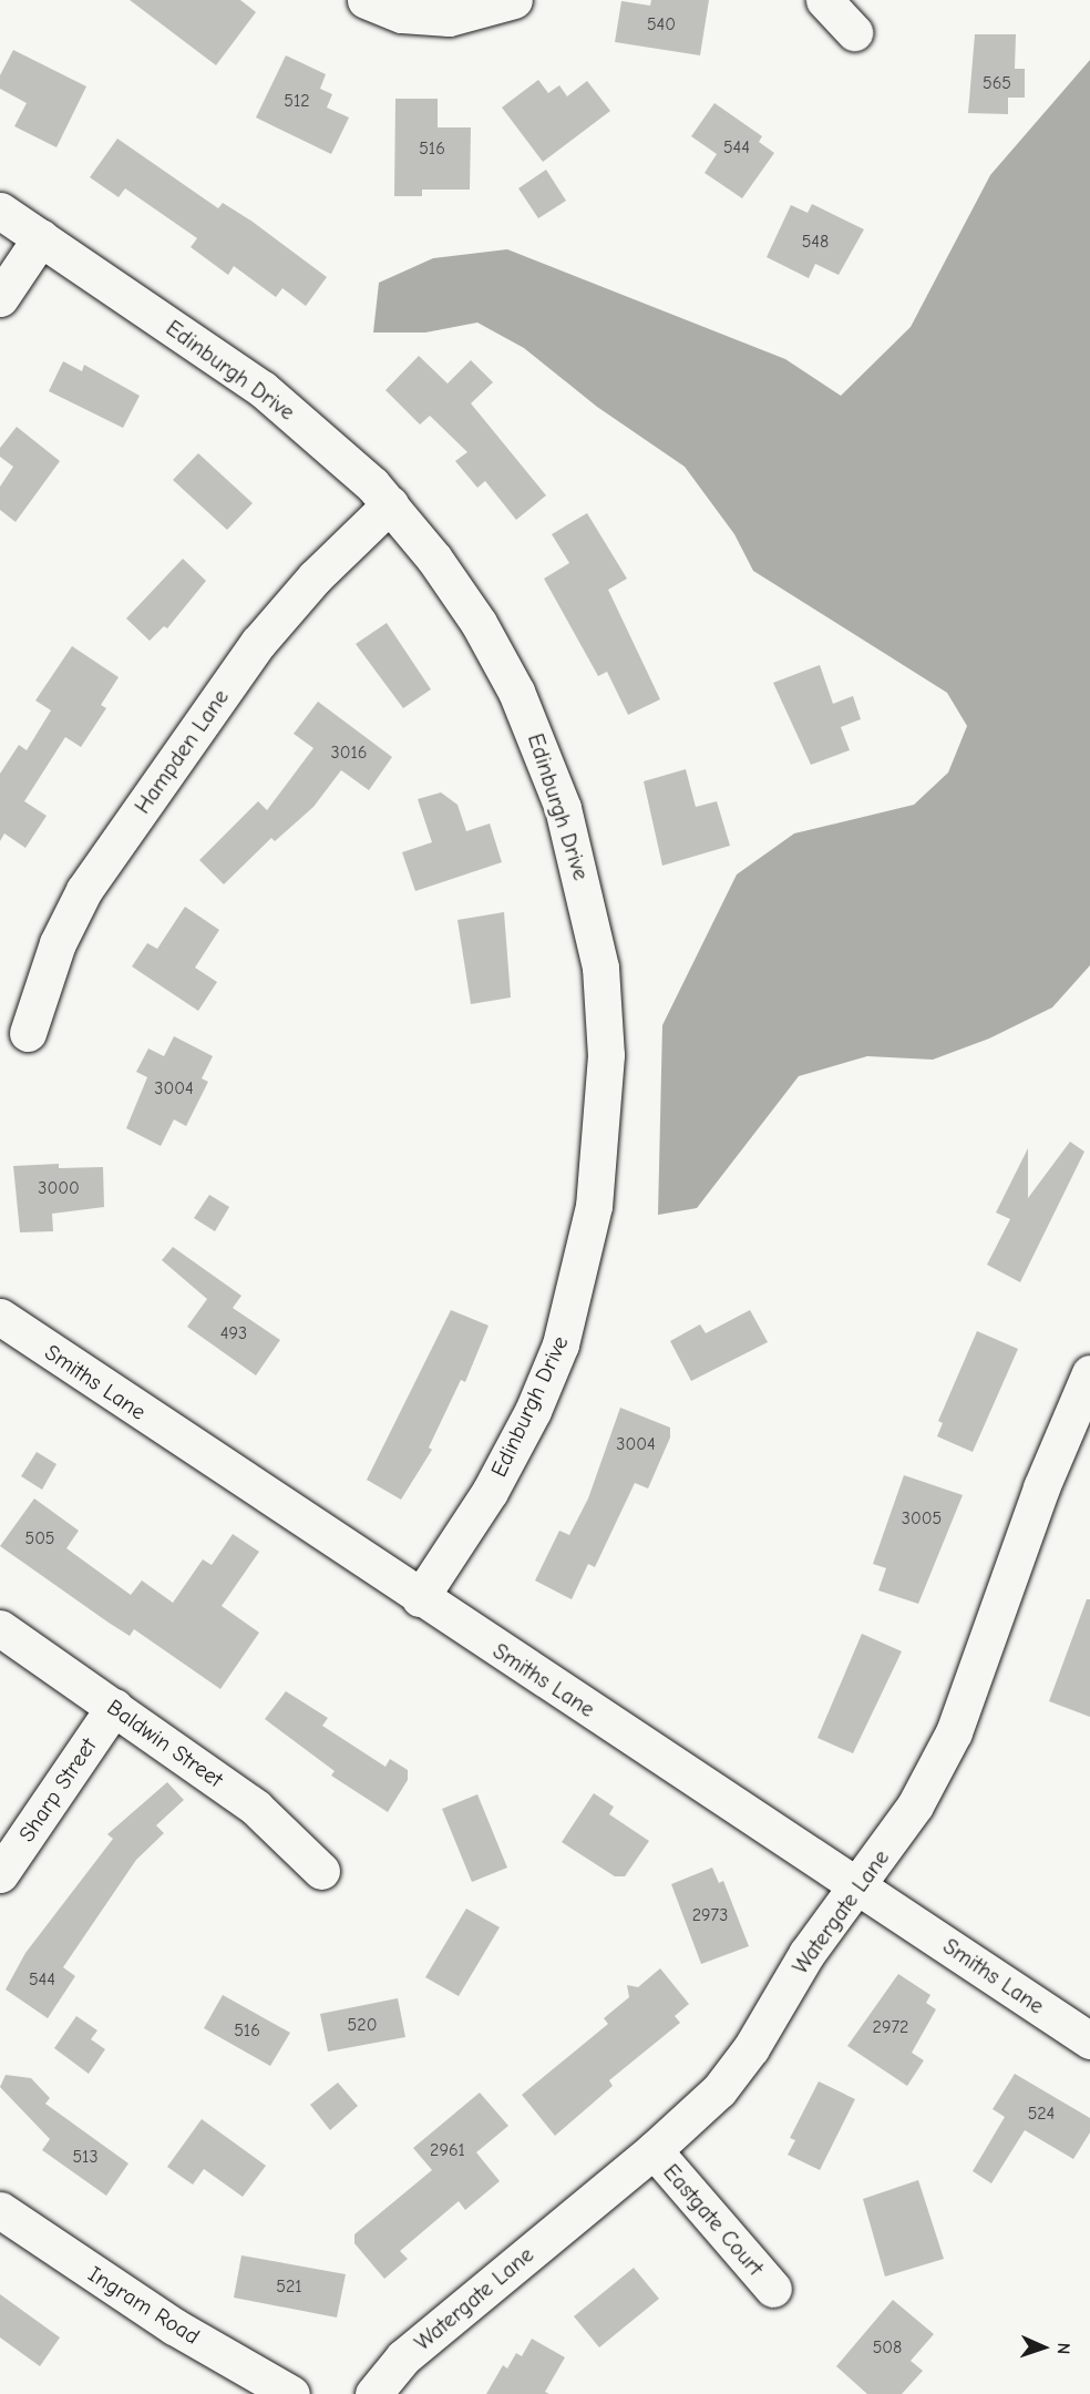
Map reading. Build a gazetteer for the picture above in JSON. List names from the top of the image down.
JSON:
{
  "streets": {
    "street": [
      "Edinburgh Drive",
      "Hampden Lane",
      "Smiths Lane",
      "Baldwin Street",
      "Sharp Street",
      "Watergate Lane",
      "Eastgate Court",
      "Ingram Road"
    ]
  },
  "crossings": [
    ["Edinburgh Drive", "Hampden Lane"],
    ["Edinburgh Drive", "Smiths Lane"],
    ["Smiths Lane", "Watergate Lane"],
    ["Baldwin Street", "Sharp Street"],
    ["Watergate Lane", "Eastgate Court"]
  ],
  "house_numbers": [
    "540",
    "565",
    "512",
    "544",
    "516",
    "548",
    "3016",
    "3004",
    "3000",
    "493",
    "3004",
    "3005",
    "505",
    "2973",
    "544",
    "520",
    "2972",
    "516",
    "524",
    "2961",
    "513",
    "521",
    "508"
  ],
  "north": "right"
}
